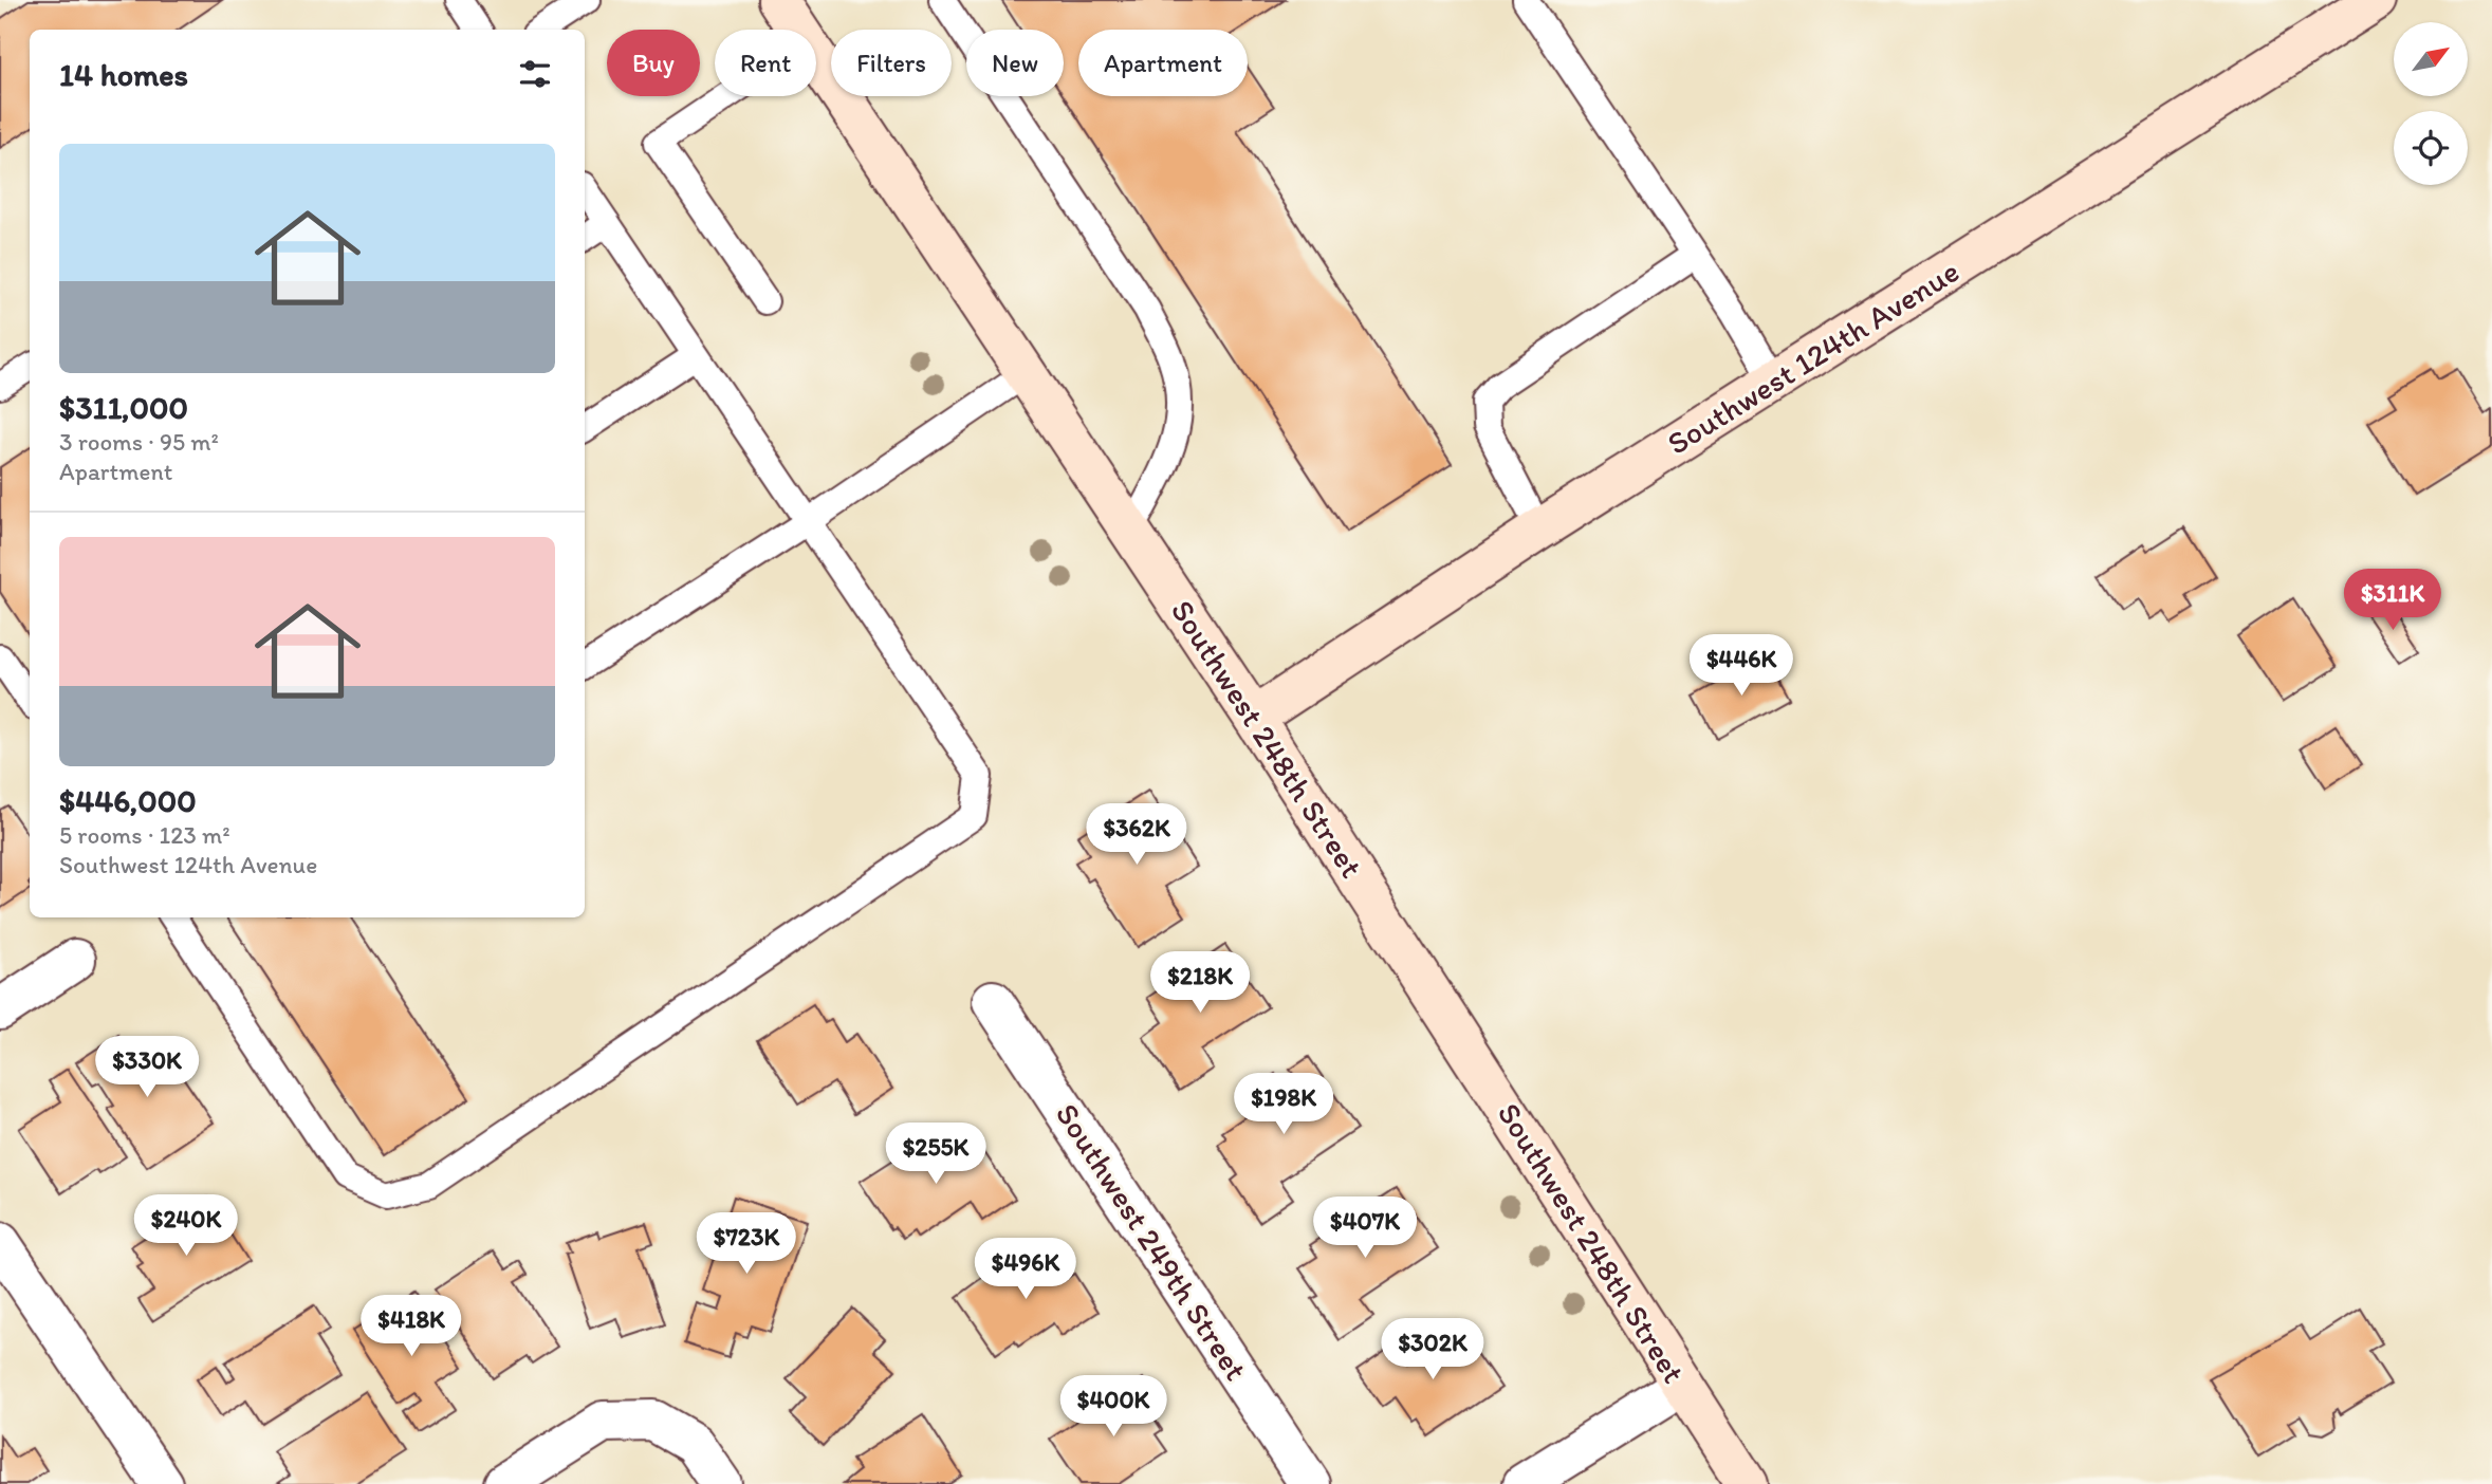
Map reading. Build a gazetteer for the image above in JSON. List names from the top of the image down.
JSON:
{
  "streets": {
    "street": ["Southwest 124th Avenue", "Southwest 248th Street", "Southwest 249th Street"]
  },
  "crossings": [
    ["Southwest 124th Avenue", "Southwest 248th Street"]
  ],
  "north": "top right",
  "page": {
    "chip": [
      "Buy",
      "Rent",
      "Filters",
      "New",
      "Apartment"
    ],
    "heading": "14 homes",
    "list": [
      {
        "name": "$311,000",
        "note": "3 rooms · 95 m² · Apartment"
      },
      {
        "name": "$446,000",
        "note": "5 rooms · 123 m² · Southwest 124th Avenue"
      }
    ],
    "price": [
      "$311K",
      "$446K",
      "$362K",
      "$218K",
      "$330K",
      "$198K",
      "$255K",
      "$240K",
      "$407K",
      "$723K",
      "$496K",
      "$418K",
      "$302K",
      "$400K"
    ]
  }
}
